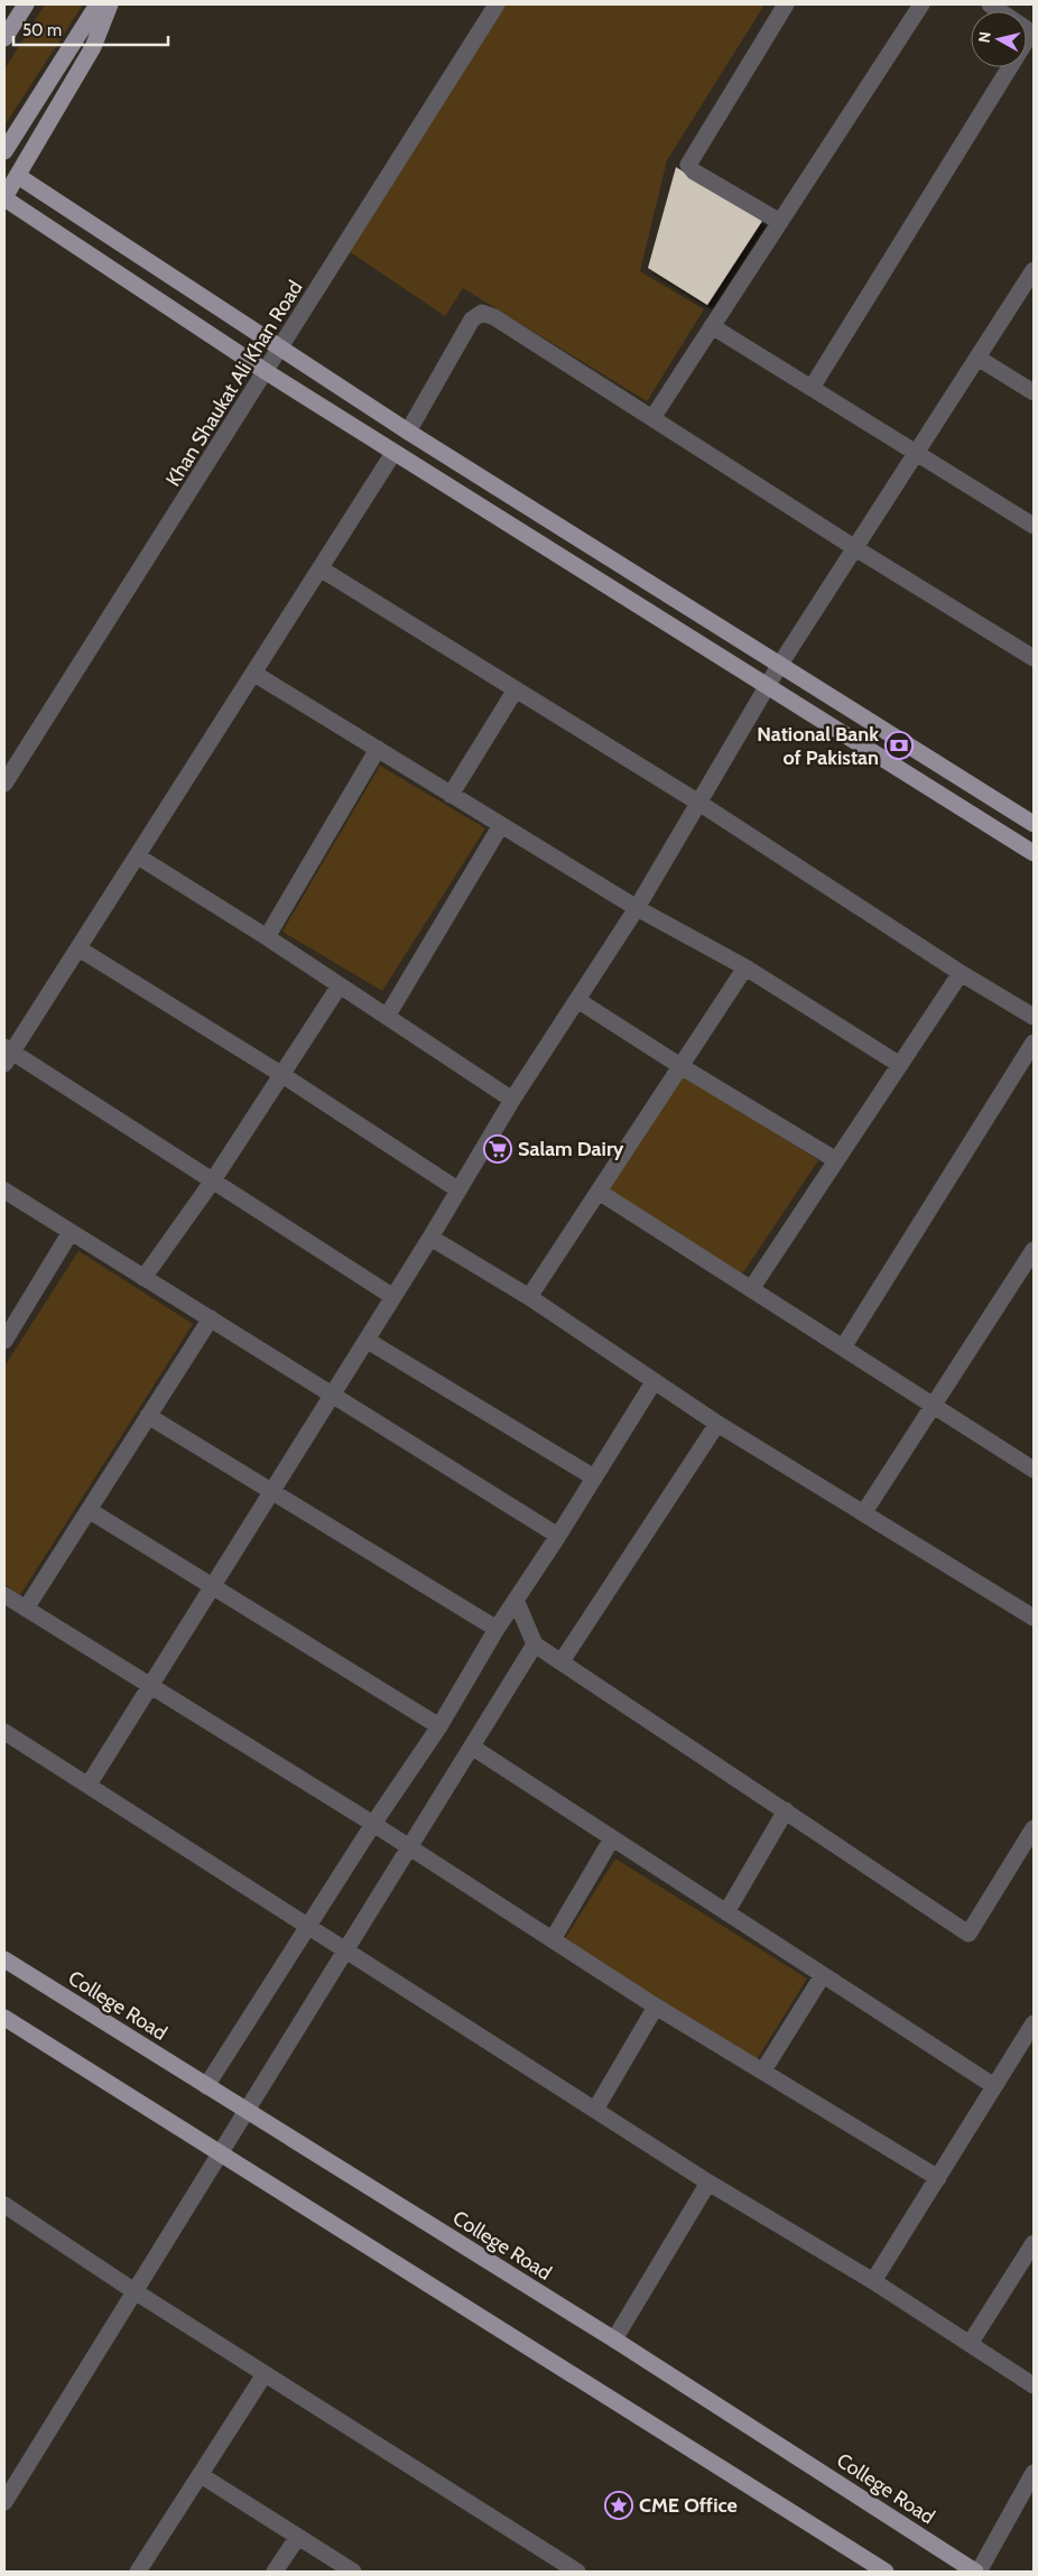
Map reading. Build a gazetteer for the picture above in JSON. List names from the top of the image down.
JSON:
{
  "streets": {
    "main road": ["College Road"],
    "street": ["Khan Shaukat Ali Khan Road"]
  },
  "places": {
    "bank": ["National Bank of Pakistan"],
    "supermarket": ["Salam Dairy"],
    "place": ["CME Office"]
  },
  "scale_bar": "50 m",
  "north": "left"
}
